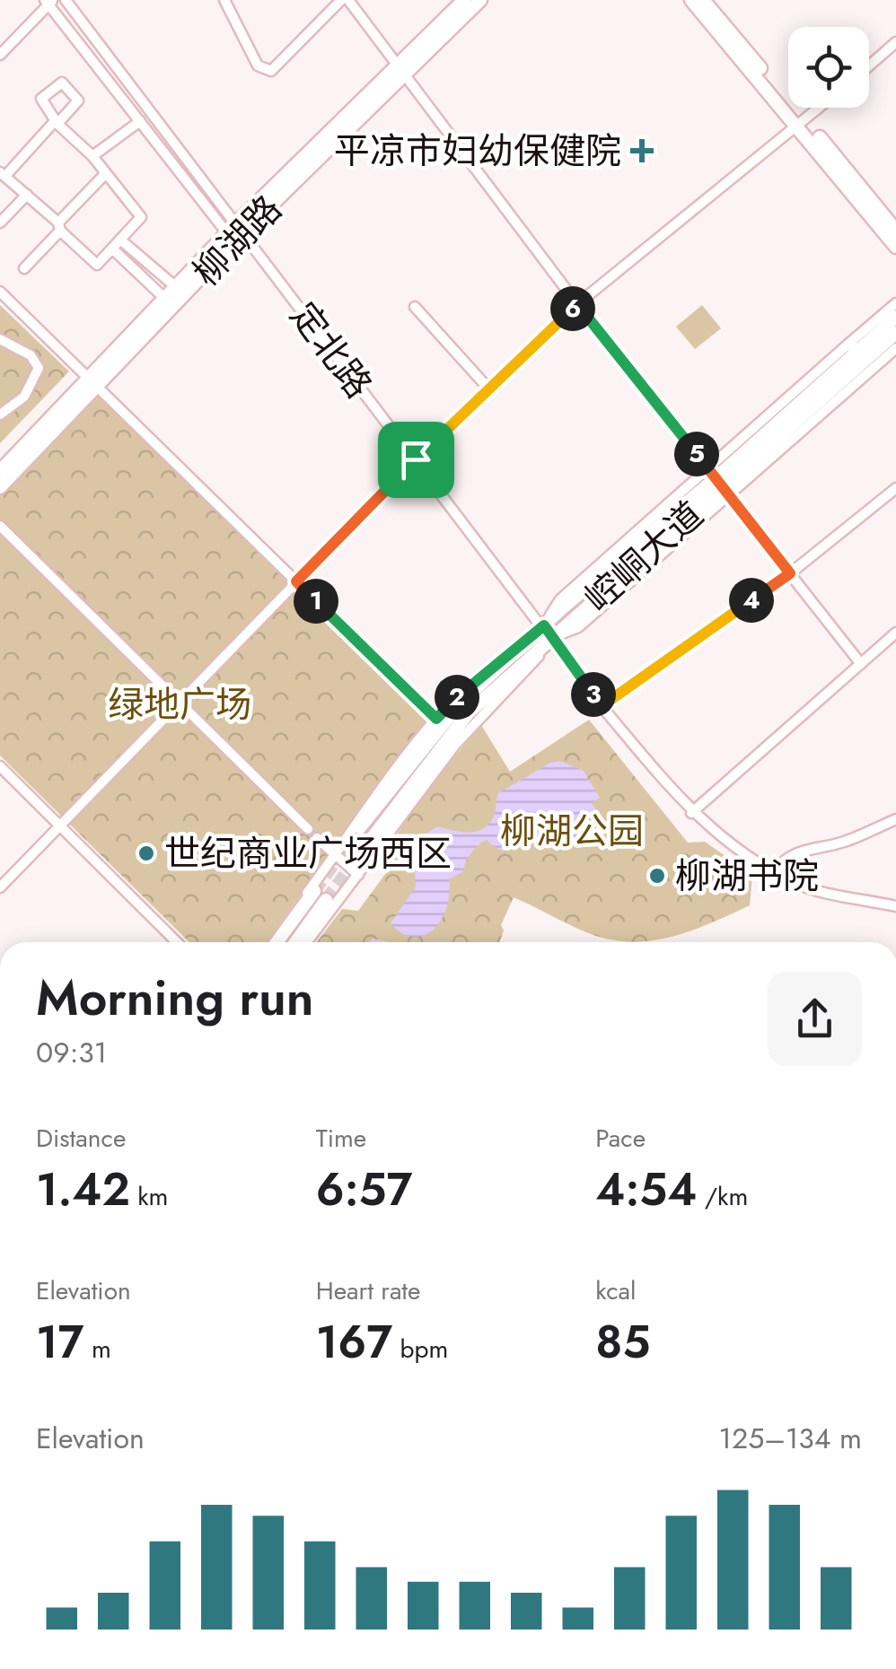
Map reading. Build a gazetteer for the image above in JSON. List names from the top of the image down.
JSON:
{
  "streets": {
    "main road": ["柳湖路", "崆峒大道"],
    "street": ["定北路"]
  },
  "crossings": [
    ["柳湖路", "定北路"],
    ["定北路", "崆峒大道"]
  ],
  "parks": ["绿地广场", "柳湖公园"],
  "places": {
    "health": ["平凉市妇幼保健院"],
    "other": ["世纪商业广场西区", "柳湖书院"]
  },
  "page": {
    "pins": [
      "6",
      "5",
      "4",
      "1",
      "3",
      "2"
    ],
    "heading": ["Morning run", "09:31"],
    "stats": [
      ["Distance", "1.42 km"],
      ["Time", "6:57"],
      ["Pace", "4:54 /km"],
      ["Elevation", "17 m"],
      ["Heart rate", "167 bpm"],
      ["kcal", "85"]
    ],
    "chart": ["Elevation", "125–134 m"]
  }
}
